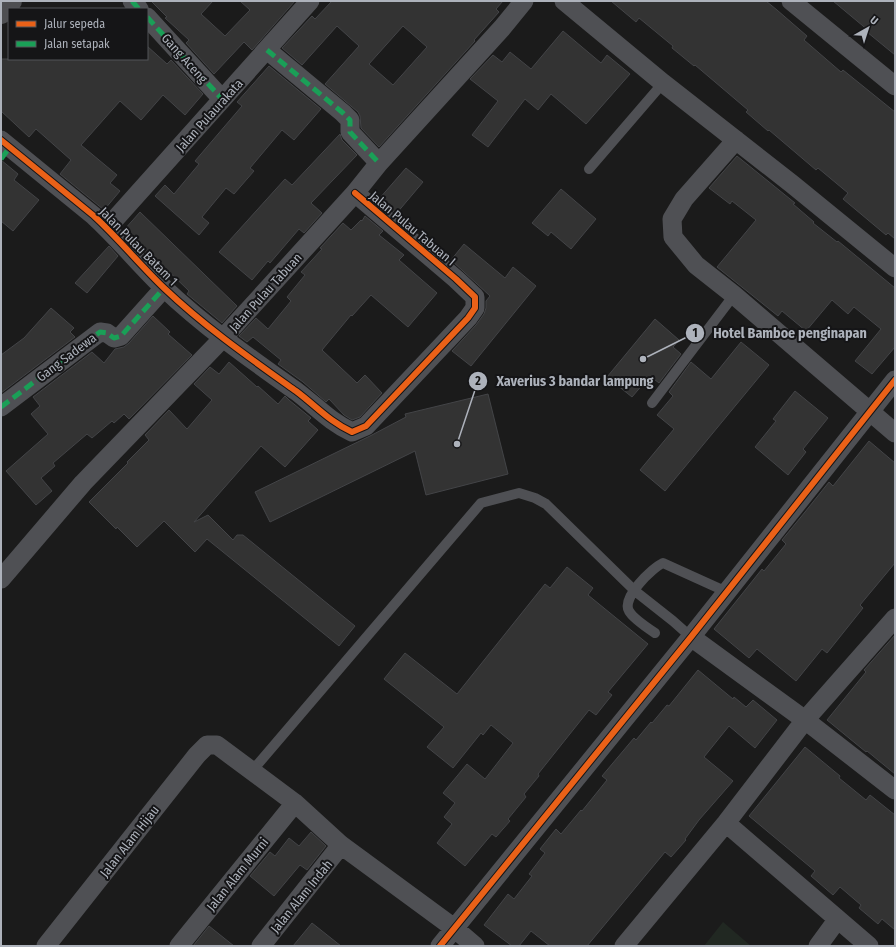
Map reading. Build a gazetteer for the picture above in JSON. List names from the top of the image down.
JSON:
{
  "streets": {
    "street": [
      "Gang Aceng",
      "Jalan Pulaurakata",
      "Jalan Pulau Tabuan I",
      "Jalan Pulau Batam 1",
      "Jalan Pulau Tabuan",
      "Gang Sadewa",
      "Jalan Alam Hijau",
      "Jalan Alam Murni",
      "Jalan Alam Indah"
    ]
  },
  "crossings": [
    ["Gang Aceng", "Jalan Pulaurakata"],
    ["Jalan Pulaurakata", "Jalan Pulau Batam 1"],
    ["Jalan Pulau Tabuan I", "Jalan Pulau Batam 1"],
    ["Jalan Pulau Tabuan I", "Jalan Pulau Tabuan"],
    ["Jalan Pulau Batam 1", "Jalan Pulau Tabuan"],
    ["Jalan Pulau Batam 1", "Gang Sadewa"]
  ],
  "places": ["Hotel Bamboe penginapan", "Xaverius 3 bandar lampung"],
  "legend": ["Jalur sepeda", "Jalan setapak"],
  "north": "top right"
}
